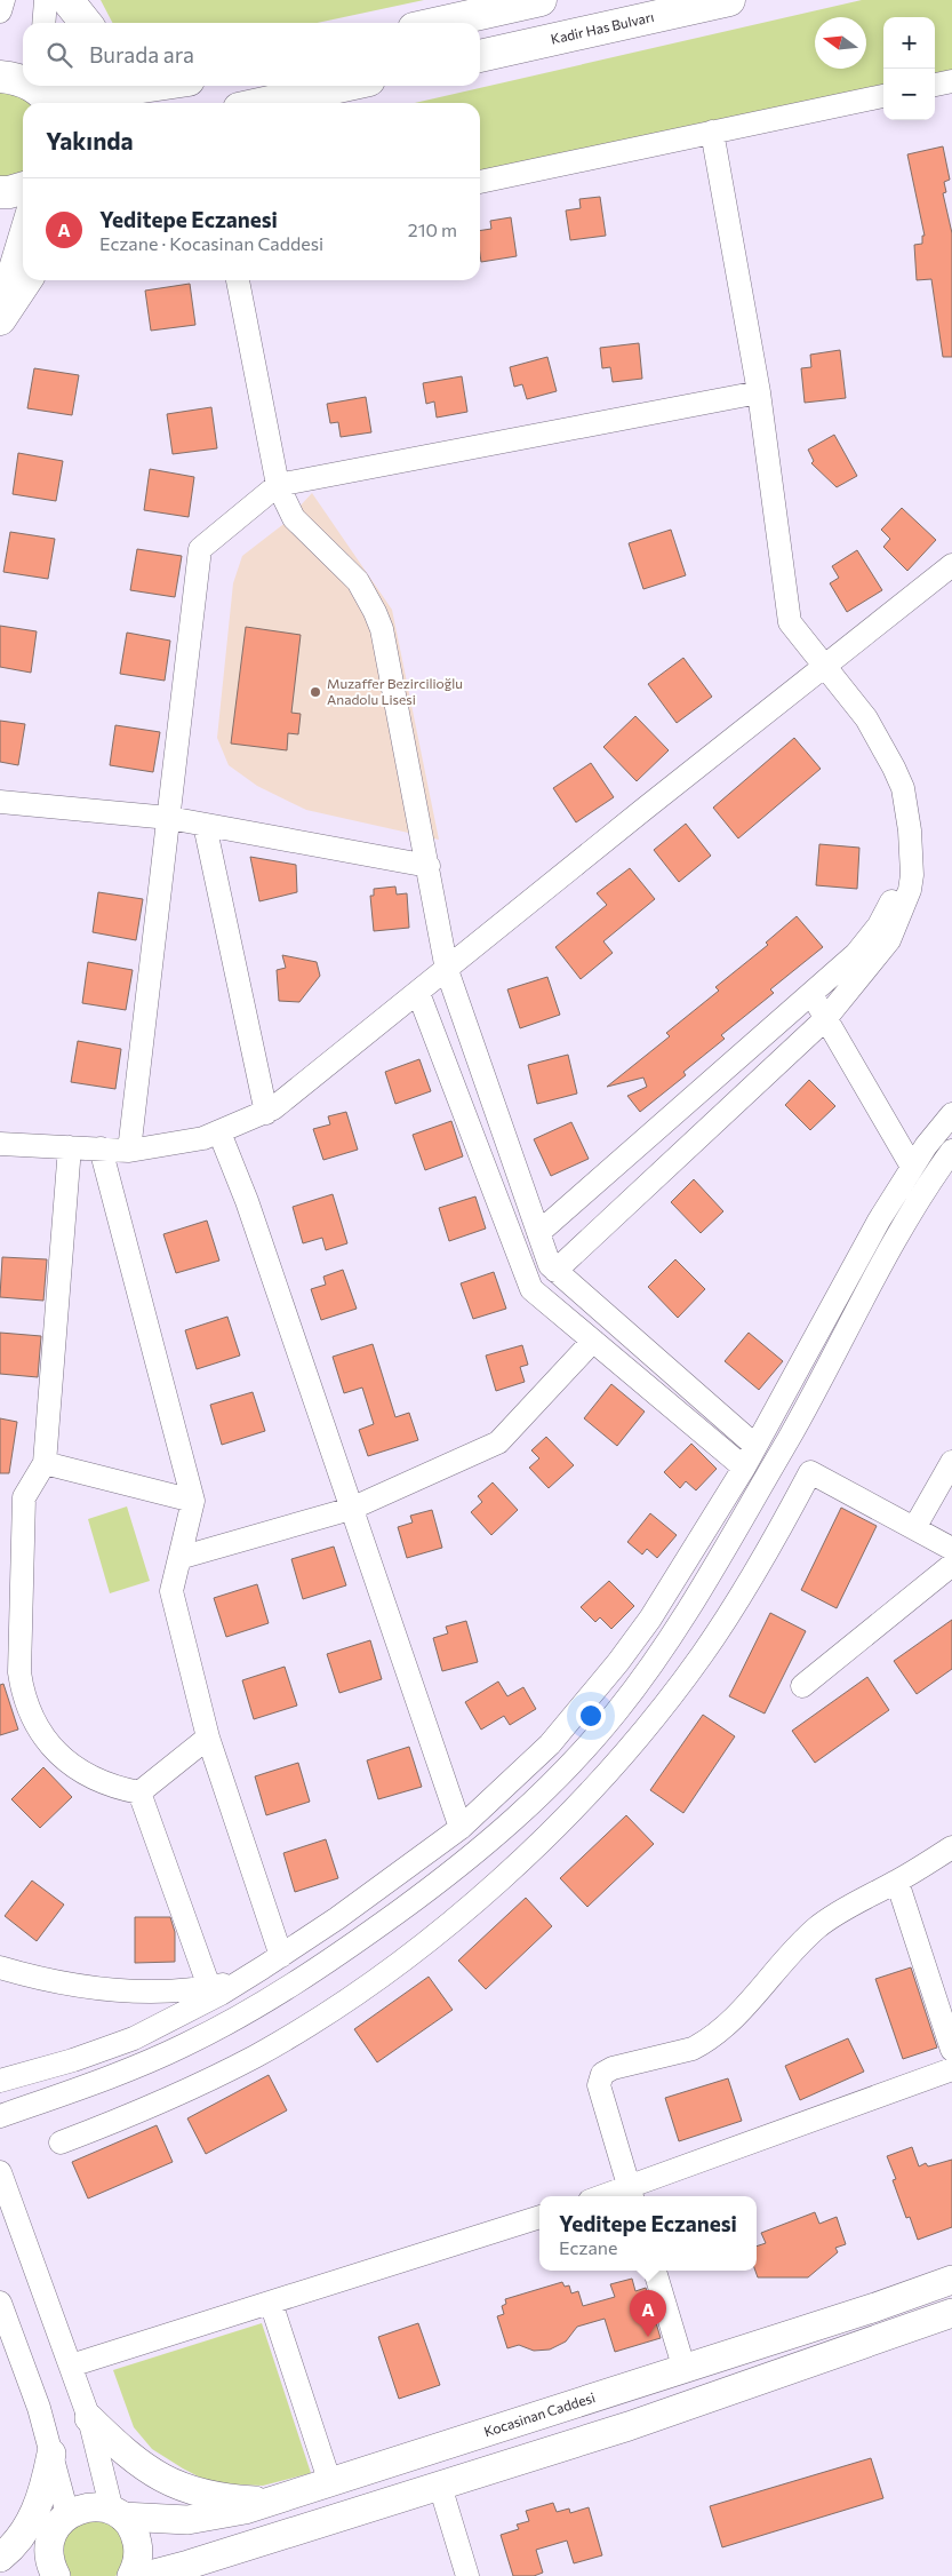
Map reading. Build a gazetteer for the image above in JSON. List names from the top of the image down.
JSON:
{
  "streets": {
    "highway": ["Kadir Has Bulvarı"],
    "main road": ["Kocasinan Caddesi"]
  },
  "places": ["Muzaffer Bezircilioğlu Anadolu Lisesi"],
  "north": "left",
  "page": {
    "map_buttons": ["+", "−"],
    "search": "Burada ara",
    "heading": "Yakında",
    "list": [
      {
        "mark": "A",
        "name": "Yeditepe Eczanesi",
        "note": "Eczane · Kocasinan Caddesi",
        "value": "210 m"
      }
    ],
    "popup": ["Yeditepe Eczanesi", "Eczane"],
    "pins": "A"
  }
}
